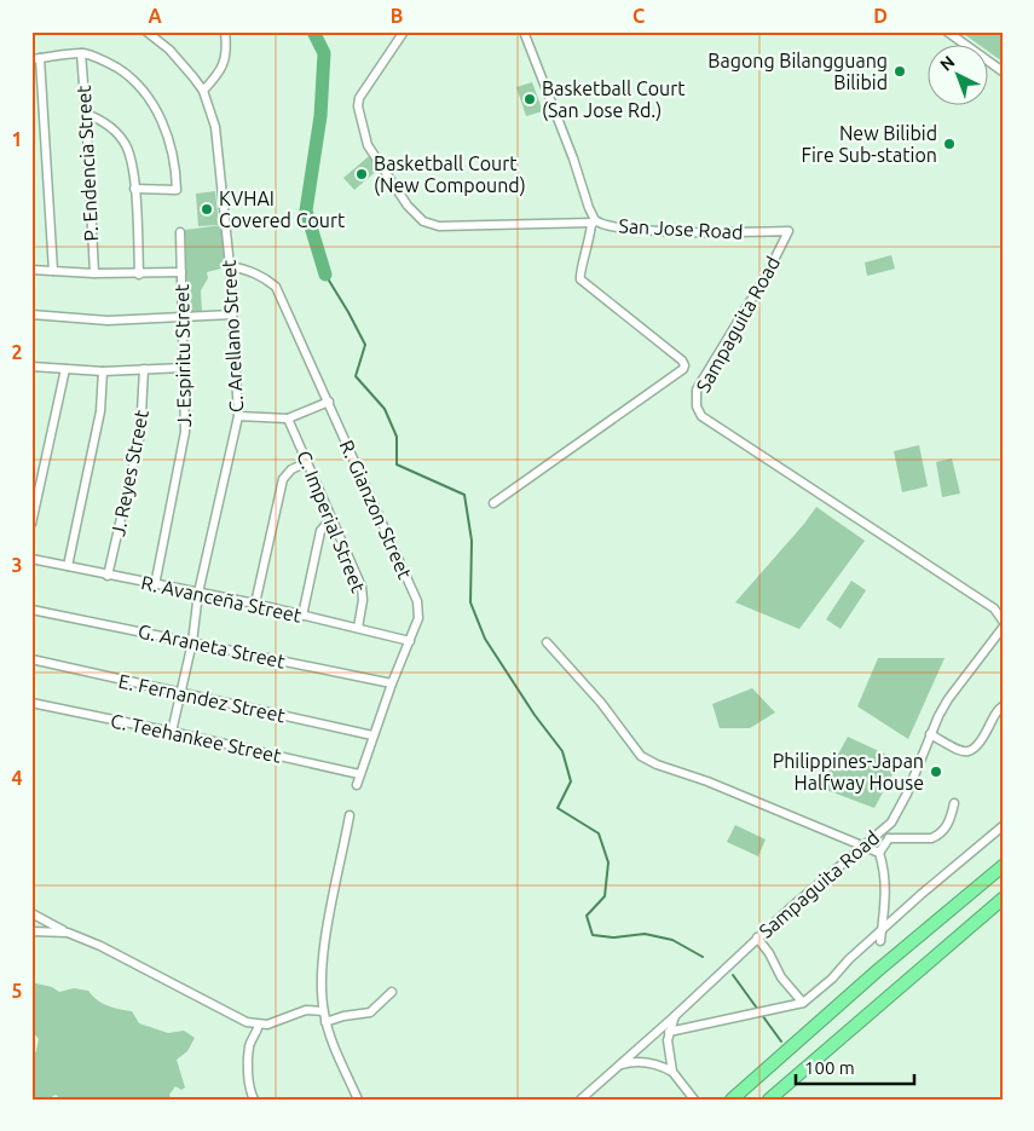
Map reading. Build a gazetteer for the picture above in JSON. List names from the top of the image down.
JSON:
{
  "streets": {
    "street": [
      "P. Endencia Street",
      "San Jose Road",
      "Sampaguita Road",
      "C. Arellano Street",
      "J. Espiritu Street",
      "J. Reyes Street",
      "R. Gianzon Street",
      "C. Imperial Street",
      "R. Avanceña Street",
      "G. Araneta Street",
      "E. Fernandez Street",
      "C. Teehankee Street"
    ]
  },
  "crossings": [
    ["San Jose Road", "Sampaguita Road"],
    ["C. Arellano Street", "R. Gianzon Street"],
    ["C. Arellano Street", "R. Avanceña Street"],
    ["C. Arellano Street", "G. Araneta Street"],
    ["C. Arellano Street", "E. Fernandez Street"],
    ["C. Arellano Street", "C. Teehankee Street"],
    ["J. Espiritu Street", "R. Avanceña Street"],
    ["J. Reyes Street", "R. Avanceña Street"],
    ["R. Gianzon Street", "R. Avanceña Street"],
    ["R. Gianzon Street", "G. Araneta Street"],
    ["R. Gianzon Street", "E. Fernandez Street"],
    ["R. Gianzon Street", "C. Teehankee Street"],
    ["C. Imperial Street", "R. Avanceña Street"]
  ],
  "places": [
    "Bagong Bilangguang Bilibid",
    "Basketball Court (San Jose Rd.)",
    "New Bilibid Fire Sub-station",
    "Basketball Court (New Compound)",
    "KVHAI Covered Court",
    "Philippines-Japan Halfway House"
  ],
  "scale_bar": "100 m",
  "north": "top left",
  "grid": {
    "columns": [
      "A",
      "B",
      "C",
      "D"
    ],
    "rows": [
      "1",
      "2",
      "3",
      "4",
      "5"
    ]
  }
}
